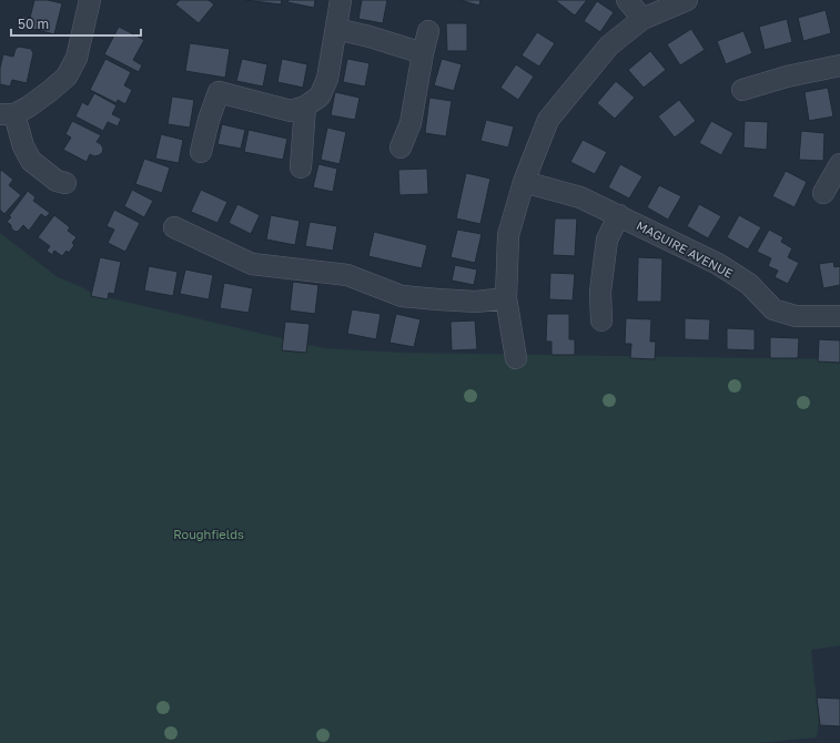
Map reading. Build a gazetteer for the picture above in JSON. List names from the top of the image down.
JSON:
{
  "streets": {
    "street": ["MAGUIRE AVENUE"]
  },
  "parks": ["Roughfields"],
  "scale_bar": "50 m"
}
